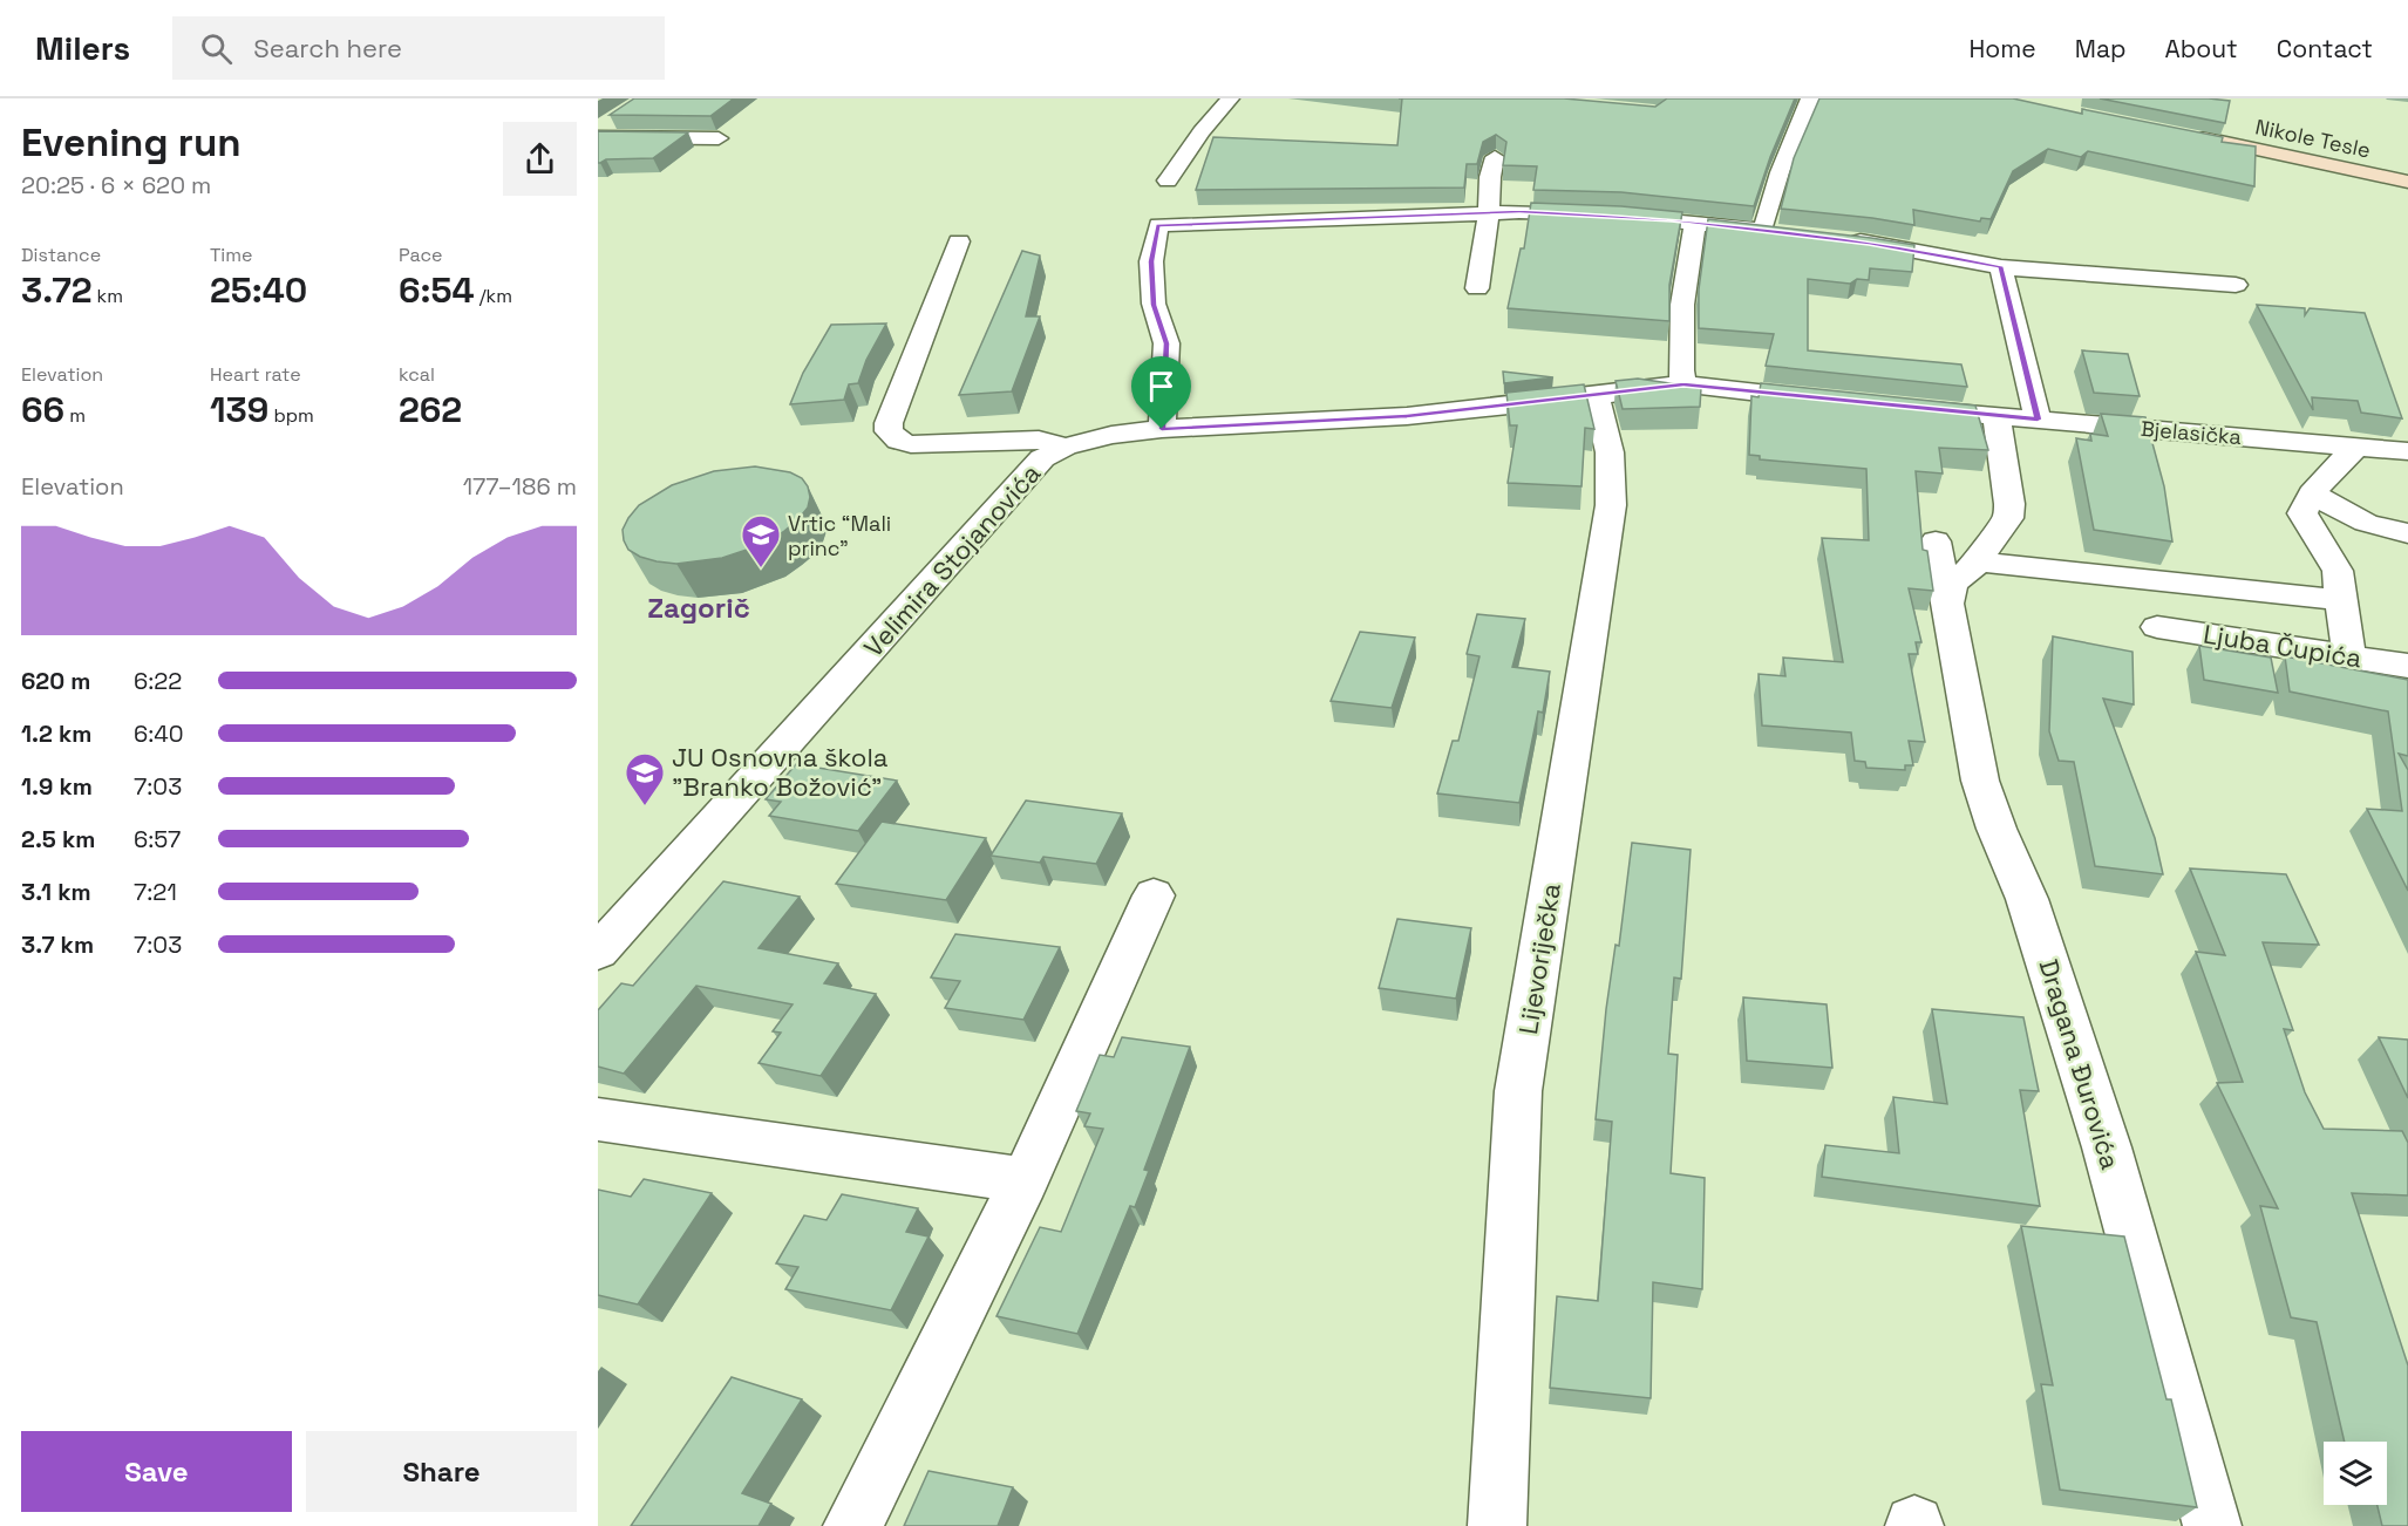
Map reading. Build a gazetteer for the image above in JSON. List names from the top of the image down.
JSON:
{
  "streets": {
    "street": [
      "Nikole Tesle",
      "Bjelasička",
      "Velimira Stojanovića",
      "Ljuba Čupića",
      "Lijevoriječka",
      "Dragana Đurovića"
    ]
  },
  "crossings": [
    ["Velimira Stojanovića", "Lijevoriječka"]
  ],
  "districts": ["Zagorič"],
  "places": {
    "school or university": ["Vrtic “Mali princ”", "JU Osnovna škola \"Branko Božović\""]
  },
  "page": {
    "header": "Milers",
    "search": "Search here",
    "nav": [
      "Home",
      "Map",
      "About",
      "Contact"
    ],
    "heading": ["Evening run", "20:25 · 6 × 620 m"],
    "stats": [
      ["Distance", "3.72 km"],
      ["Time", "25:40"],
      ["Pace", "6:54 /km"],
      ["Elevation", "66 m"],
      ["Heart rate", "139 bpm"],
      ["kcal", "262"]
    ],
    "chart": ["Elevation", "177–186 m"],
    "list": [
      {
        "name": "620 m",
        "note": "6:22"
      },
      {
        "name": "1.2 km",
        "note": "6:40"
      },
      {
        "name": "1.9 km",
        "note": "7:03"
      },
      {
        "name": "2.5 km",
        "note": "6:57"
      },
      {
        "name": "3.1 km",
        "note": "7:21"
      },
      {
        "name": "3.7 km",
        "note": "7:03"
      }
    ],
    "buttons": ["Save", "Share"]
  }
}
